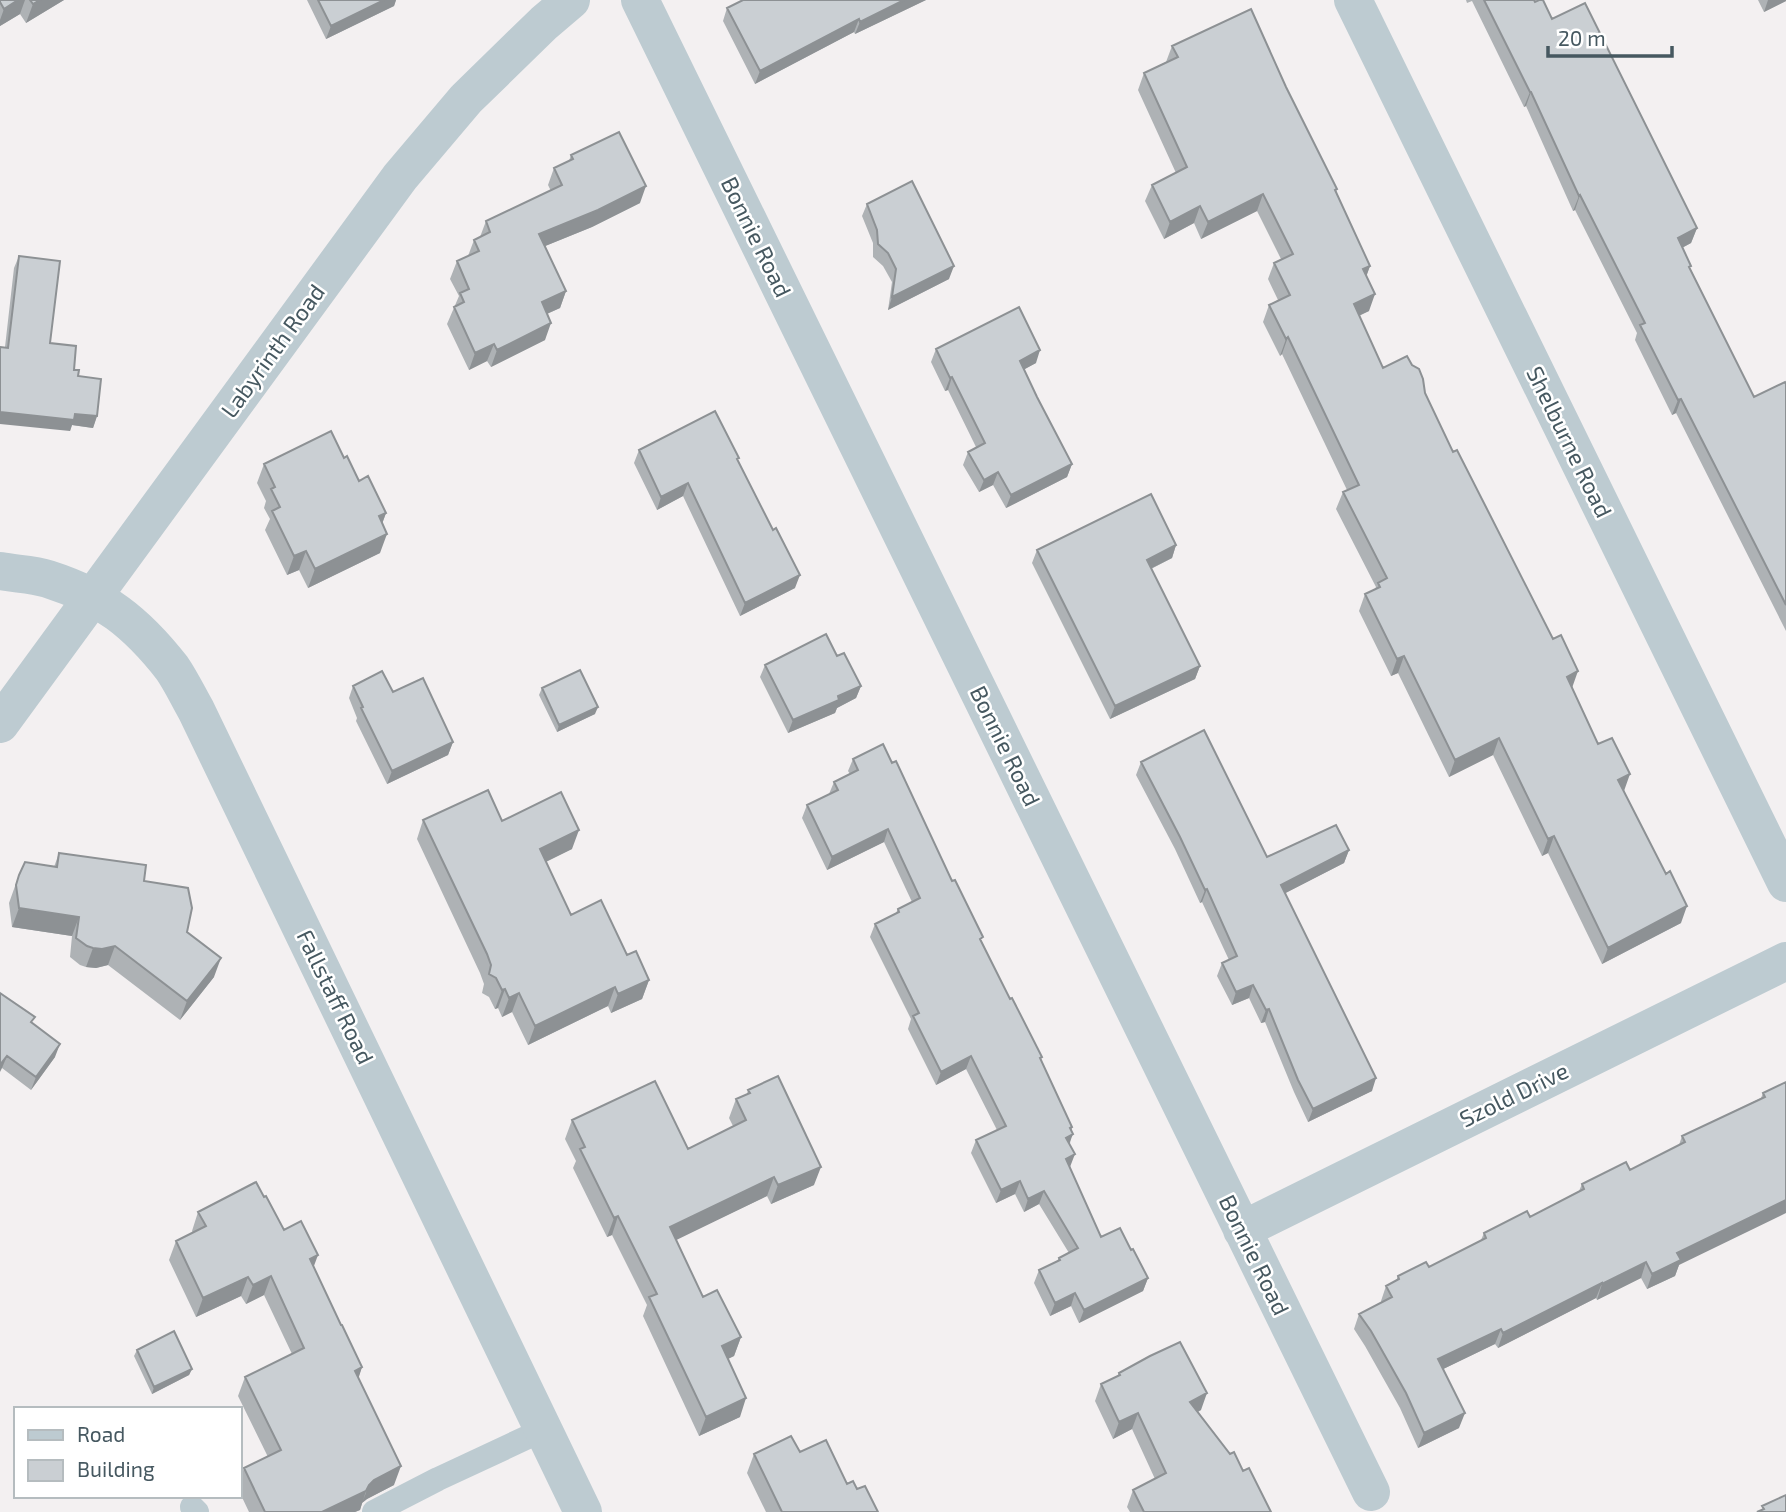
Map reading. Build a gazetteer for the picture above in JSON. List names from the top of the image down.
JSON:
{
  "streets": {
    "street": [
      "Bonnie Road",
      "Labyrinth Road",
      "Shelburne Road",
      "Fallstaff Road",
      "Szold Drive"
    ]
  },
  "crossings": [
    ["Bonnie Road", "Szold Drive"],
    ["Labyrinth Road", "Fallstaff Road"]
  ],
  "legend": ["Road", "Building"],
  "scale_bar": "20 m"
}
